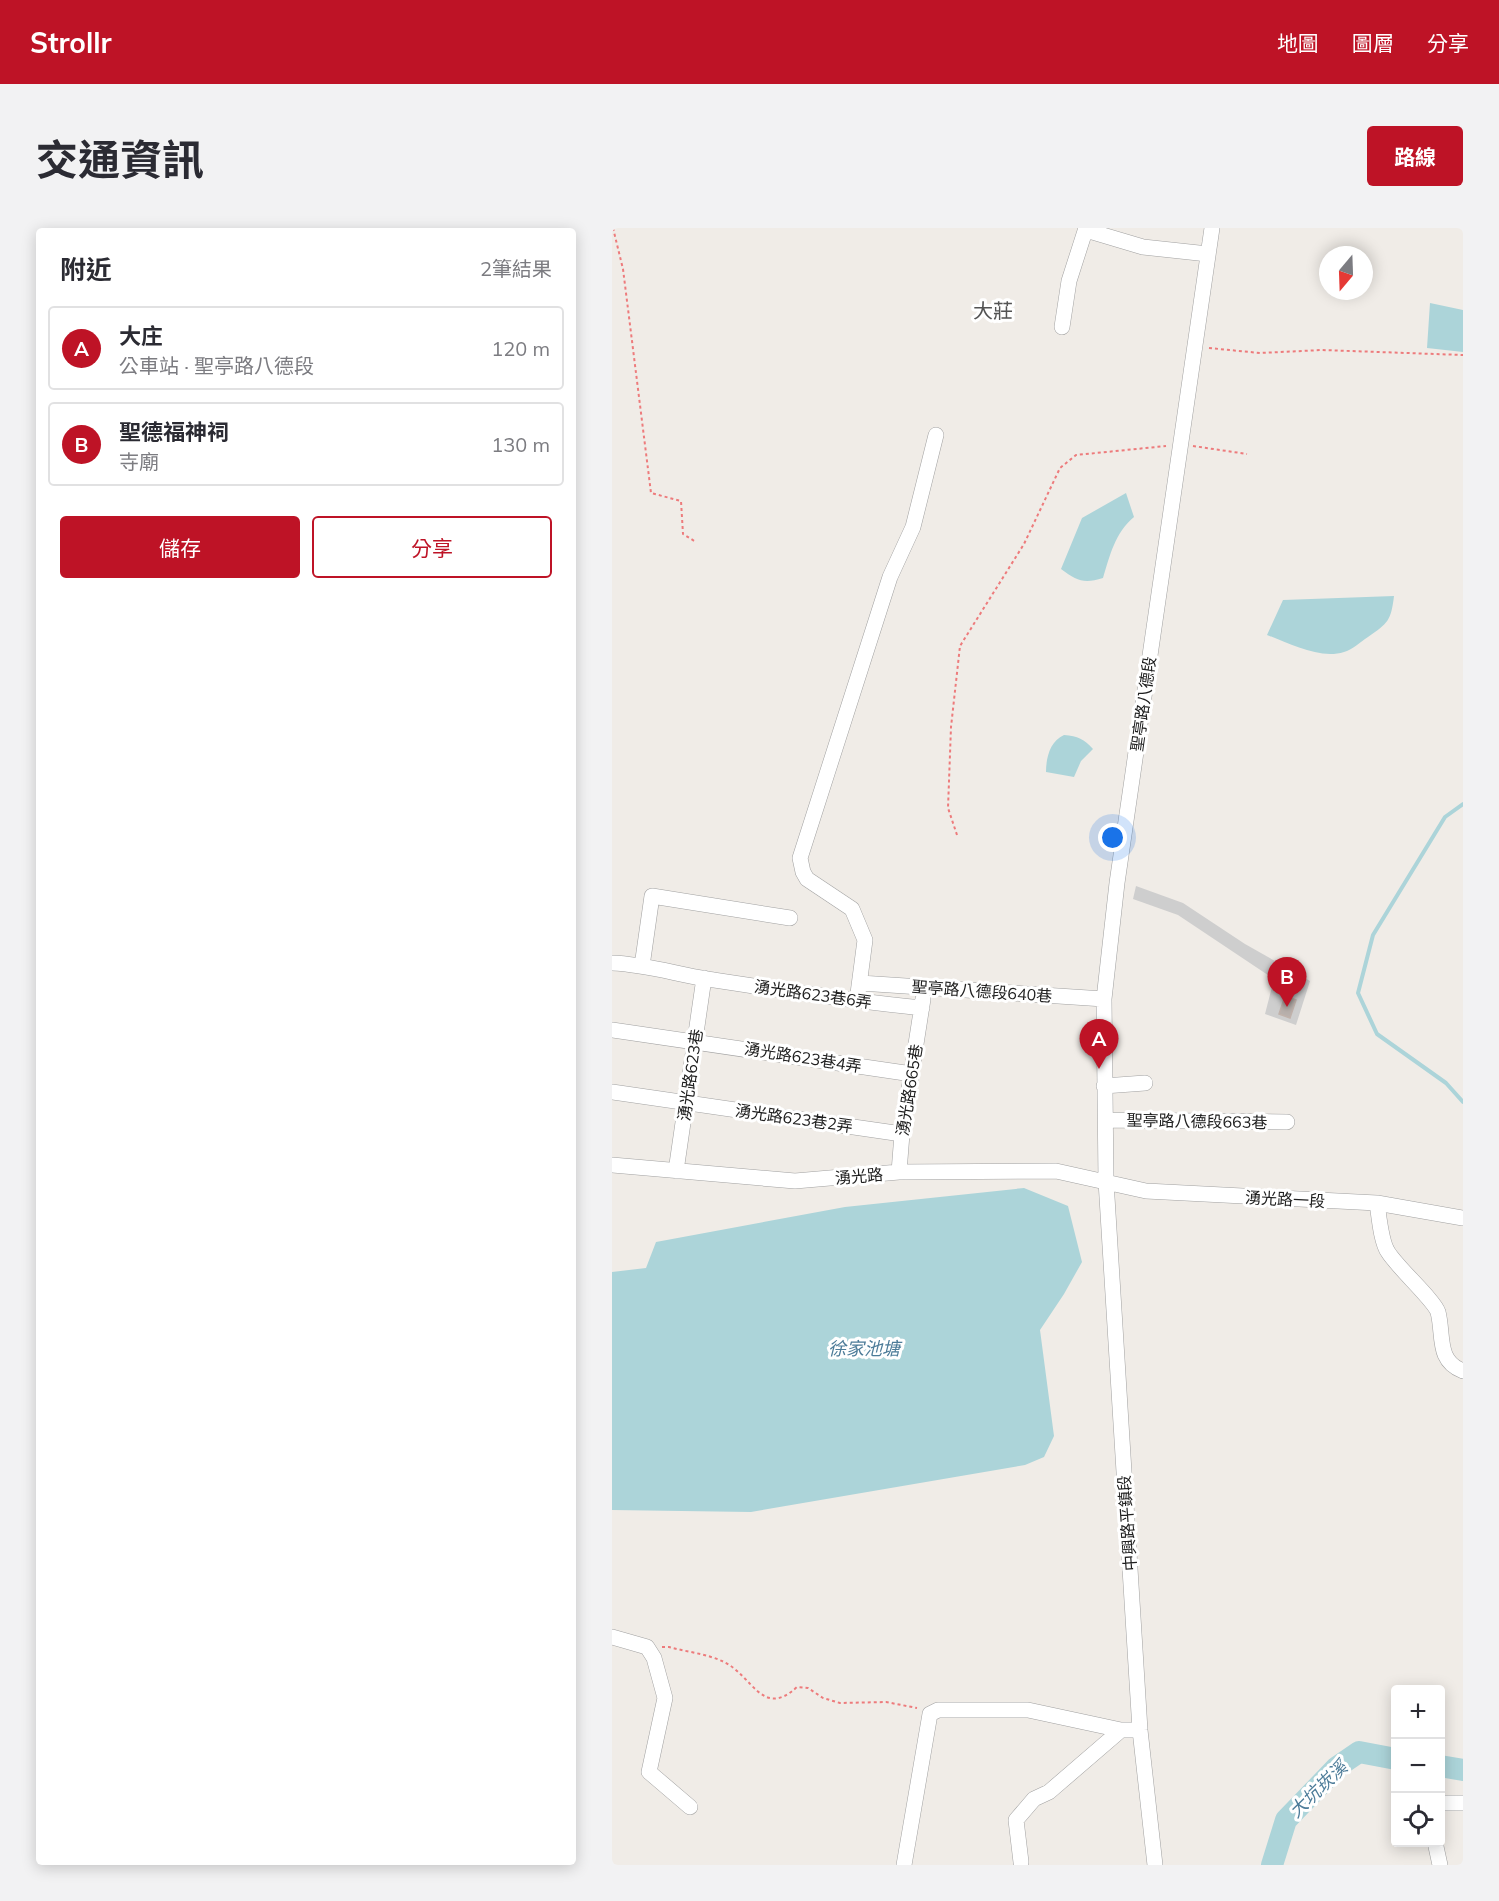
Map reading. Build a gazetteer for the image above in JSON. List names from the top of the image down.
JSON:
{
  "streets": {
    "street": [
      "聖亭路八德段",
      "聖亭路八德段640巷",
      "湧光路623巷6弄",
      "湧光路623巷4弄",
      "湧光路623巷",
      "湧光路665巷",
      "湧光路623巷2弄",
      "聖亭路八德段663巷",
      "湧光路",
      "湧光路一段",
      "中興路平鎮段"
    ]
  },
  "crossings": [
    ["聖亭路八德段", "聖亭路八德段640巷"],
    ["聖亭路八德段", "聖亭路八德段663巷"],
    ["聖亭路八德段", "湧光路"],
    ["聖亭路八德段", "湧光路一段"],
    ["聖亭路八德段", "中興路平鎮段"],
    ["聖亭路八德段640巷", "湧光路665巷"],
    ["湧光路623巷6弄", "湧光路623巷"],
    ["湧光路623巷6弄", "湧光路665巷"],
    ["湧光路623巷4弄", "湧光路623巷"],
    ["湧光路623巷4弄", "湧光路665巷"],
    ["湧光路623巷", "湧光路623巷2弄"],
    ["湧光路623巷", "湧光路"],
    ["湧光路665巷", "湧光路623巷2弄"],
    ["湧光路665巷", "湧光路"],
    ["湧光路", "湧光路一段"],
    ["湧光路", "中興路平鎮段"],
    ["湧光路一段", "中興路平鎮段"]
  ],
  "districts": ["大莊"],
  "water": ["徐家池塘", "大坑崁溪"],
  "north": "bottom",
  "page": {
    "header": "Strollr",
    "nav": ["地圖", "圖層", "分享"],
    "title": "交通資訊",
    "buttons": [
      "路線",
      ["儲存", "分享"]
    ],
    "heading": ["附近", "2筆結果"],
    "list": [
      {
        "mark": "A",
        "name": "大庄",
        "note": "公車站 · 聖亭路八德段",
        "value": "120 m"
      },
      {
        "mark": "B",
        "name": "聖德福神祠",
        "note": "寺廟",
        "value": "130 m"
      }
    ],
    "pins": ["B", "A"],
    "map_buttons": ["+", "−"]
  }
}
